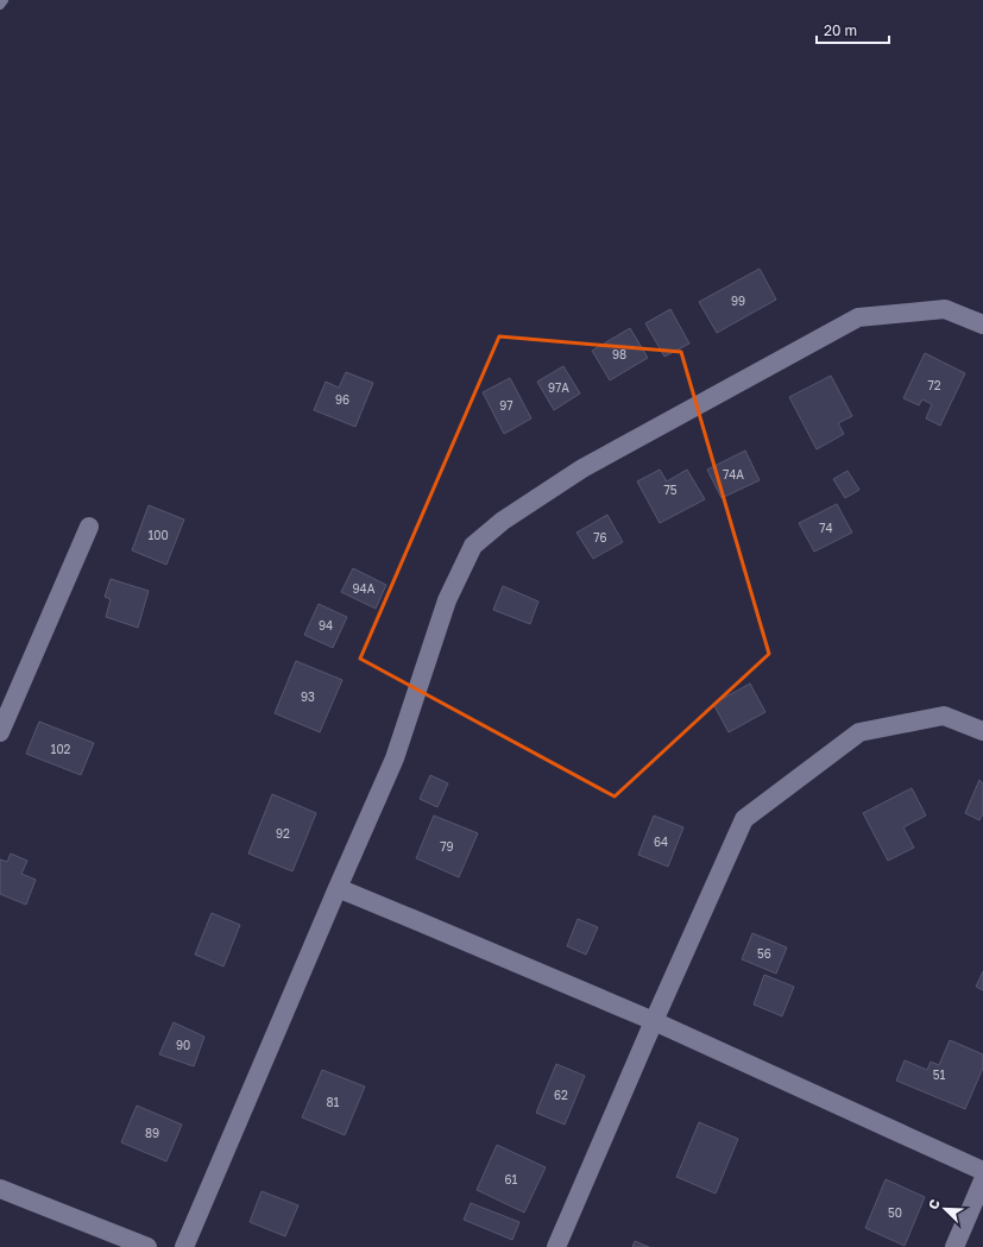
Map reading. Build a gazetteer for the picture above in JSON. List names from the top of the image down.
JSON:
{
  "house_numbers": [
    "99",
    "98",
    "72",
    "97А",
    "96",
    "97",
    "74А",
    "75",
    "74",
    "100",
    "76",
    "94А",
    "94",
    "93",
    "102",
    "92",
    "64",
    "79",
    "56",
    "90",
    "51",
    "62",
    "81",
    "89",
    "61",
    "50"
  ],
  "scale_bar": "20 m",
  "north": "top left"
}
